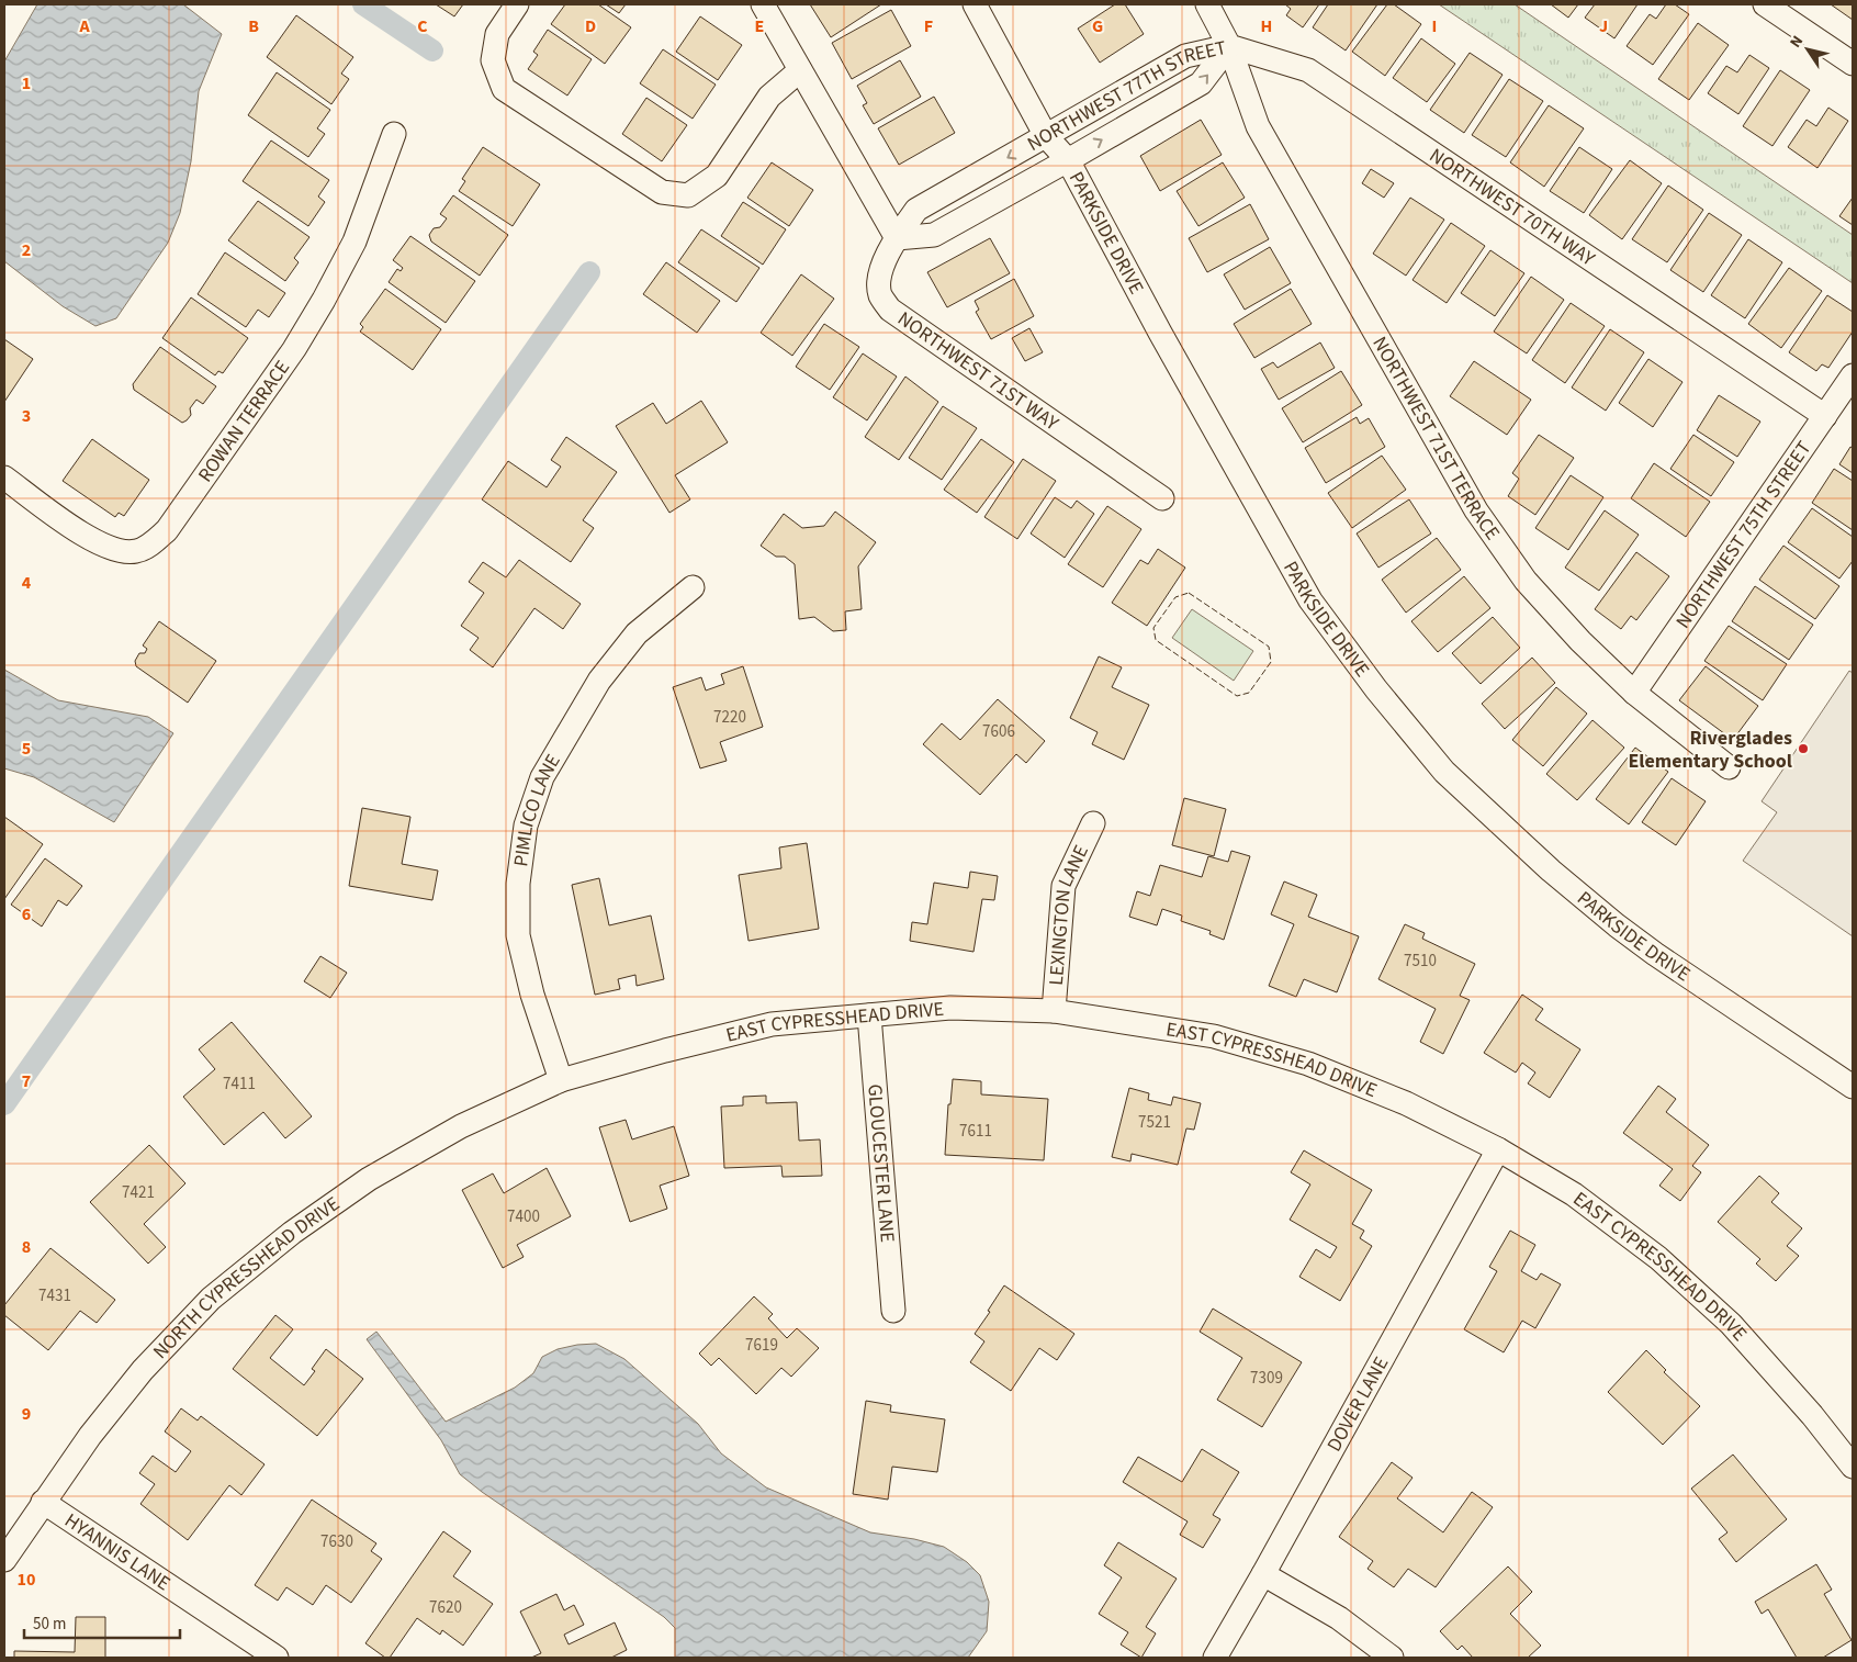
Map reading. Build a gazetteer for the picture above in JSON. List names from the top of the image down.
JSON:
{
  "streets": {
    "street": [
      "NORTHWEST 77TH STREET",
      "NORTHWEST 70TH WAY",
      "PARKSIDE DRIVE",
      "NORTHWEST 71ST WAY",
      "ROWAN TERRACE",
      "NORTHWEST 71ST TERRACE",
      "NORTHWEST 75TH STREET",
      "PIMLICO LANE",
      "LEXINGTON LANE",
      "EAST CYPRESSHEAD DRIVE",
      "GLOUCESTER LANE",
      "NORTH CYPRESSHEAD DRIVE",
      "DOVER LANE",
      "HYANNIS LANE"
    ]
  },
  "crossings": [
    ["NORTHWEST 77TH STREET", "NORTHWEST 70TH WAY"],
    ["NORTHWEST 77TH STREET", "PARKSIDE DRIVE"],
    ["NORTHWEST 77TH STREET", "NORTHWEST 71ST WAY"],
    ["NORTHWEST 77TH STREET", "NORTHWEST 71ST TERRACE"],
    ["NORTHWEST 70TH WAY", "NORTHWEST 71ST TERRACE"],
    ["NORTHWEST 70TH WAY", "NORTHWEST 75TH STREET"],
    ["NORTHWEST 71ST TERRACE", "NORTHWEST 75TH STREET"],
    ["PIMLICO LANE", "EAST CYPRESSHEAD DRIVE"],
    ["PIMLICO LANE", "NORTH CYPRESSHEAD DRIVE"],
    ["LEXINGTON LANE", "EAST CYPRESSHEAD DRIVE"],
    ["EAST CYPRESSHEAD DRIVE", "GLOUCESTER LANE"],
    ["EAST CYPRESSHEAD DRIVE", "NORTH CYPRESSHEAD DRIVE"],
    ["EAST CYPRESSHEAD DRIVE", "DOVER LANE"],
    ["NORTH CYPRESSHEAD DRIVE", "HYANNIS LANE"]
  ],
  "places": ["Riverglades Elementary School"],
  "house_numbers": [
    "7220",
    "7606",
    "7510",
    "7411",
    "7521",
    "7611",
    "7421",
    "7400",
    "7431",
    "7619",
    "7309",
    "7630",
    "7620"
  ],
  "scale_bar": "50 m",
  "north": "top left",
  "grid": {
    "columns": [
      "A",
      "B",
      "C",
      "D",
      "E",
      "F",
      "G",
      "H",
      "I",
      "J"
    ],
    "rows": [
      "1",
      "2",
      "3",
      "4",
      "5",
      "6",
      "7",
      "8",
      "9",
      "10"
    ]
  }
}
